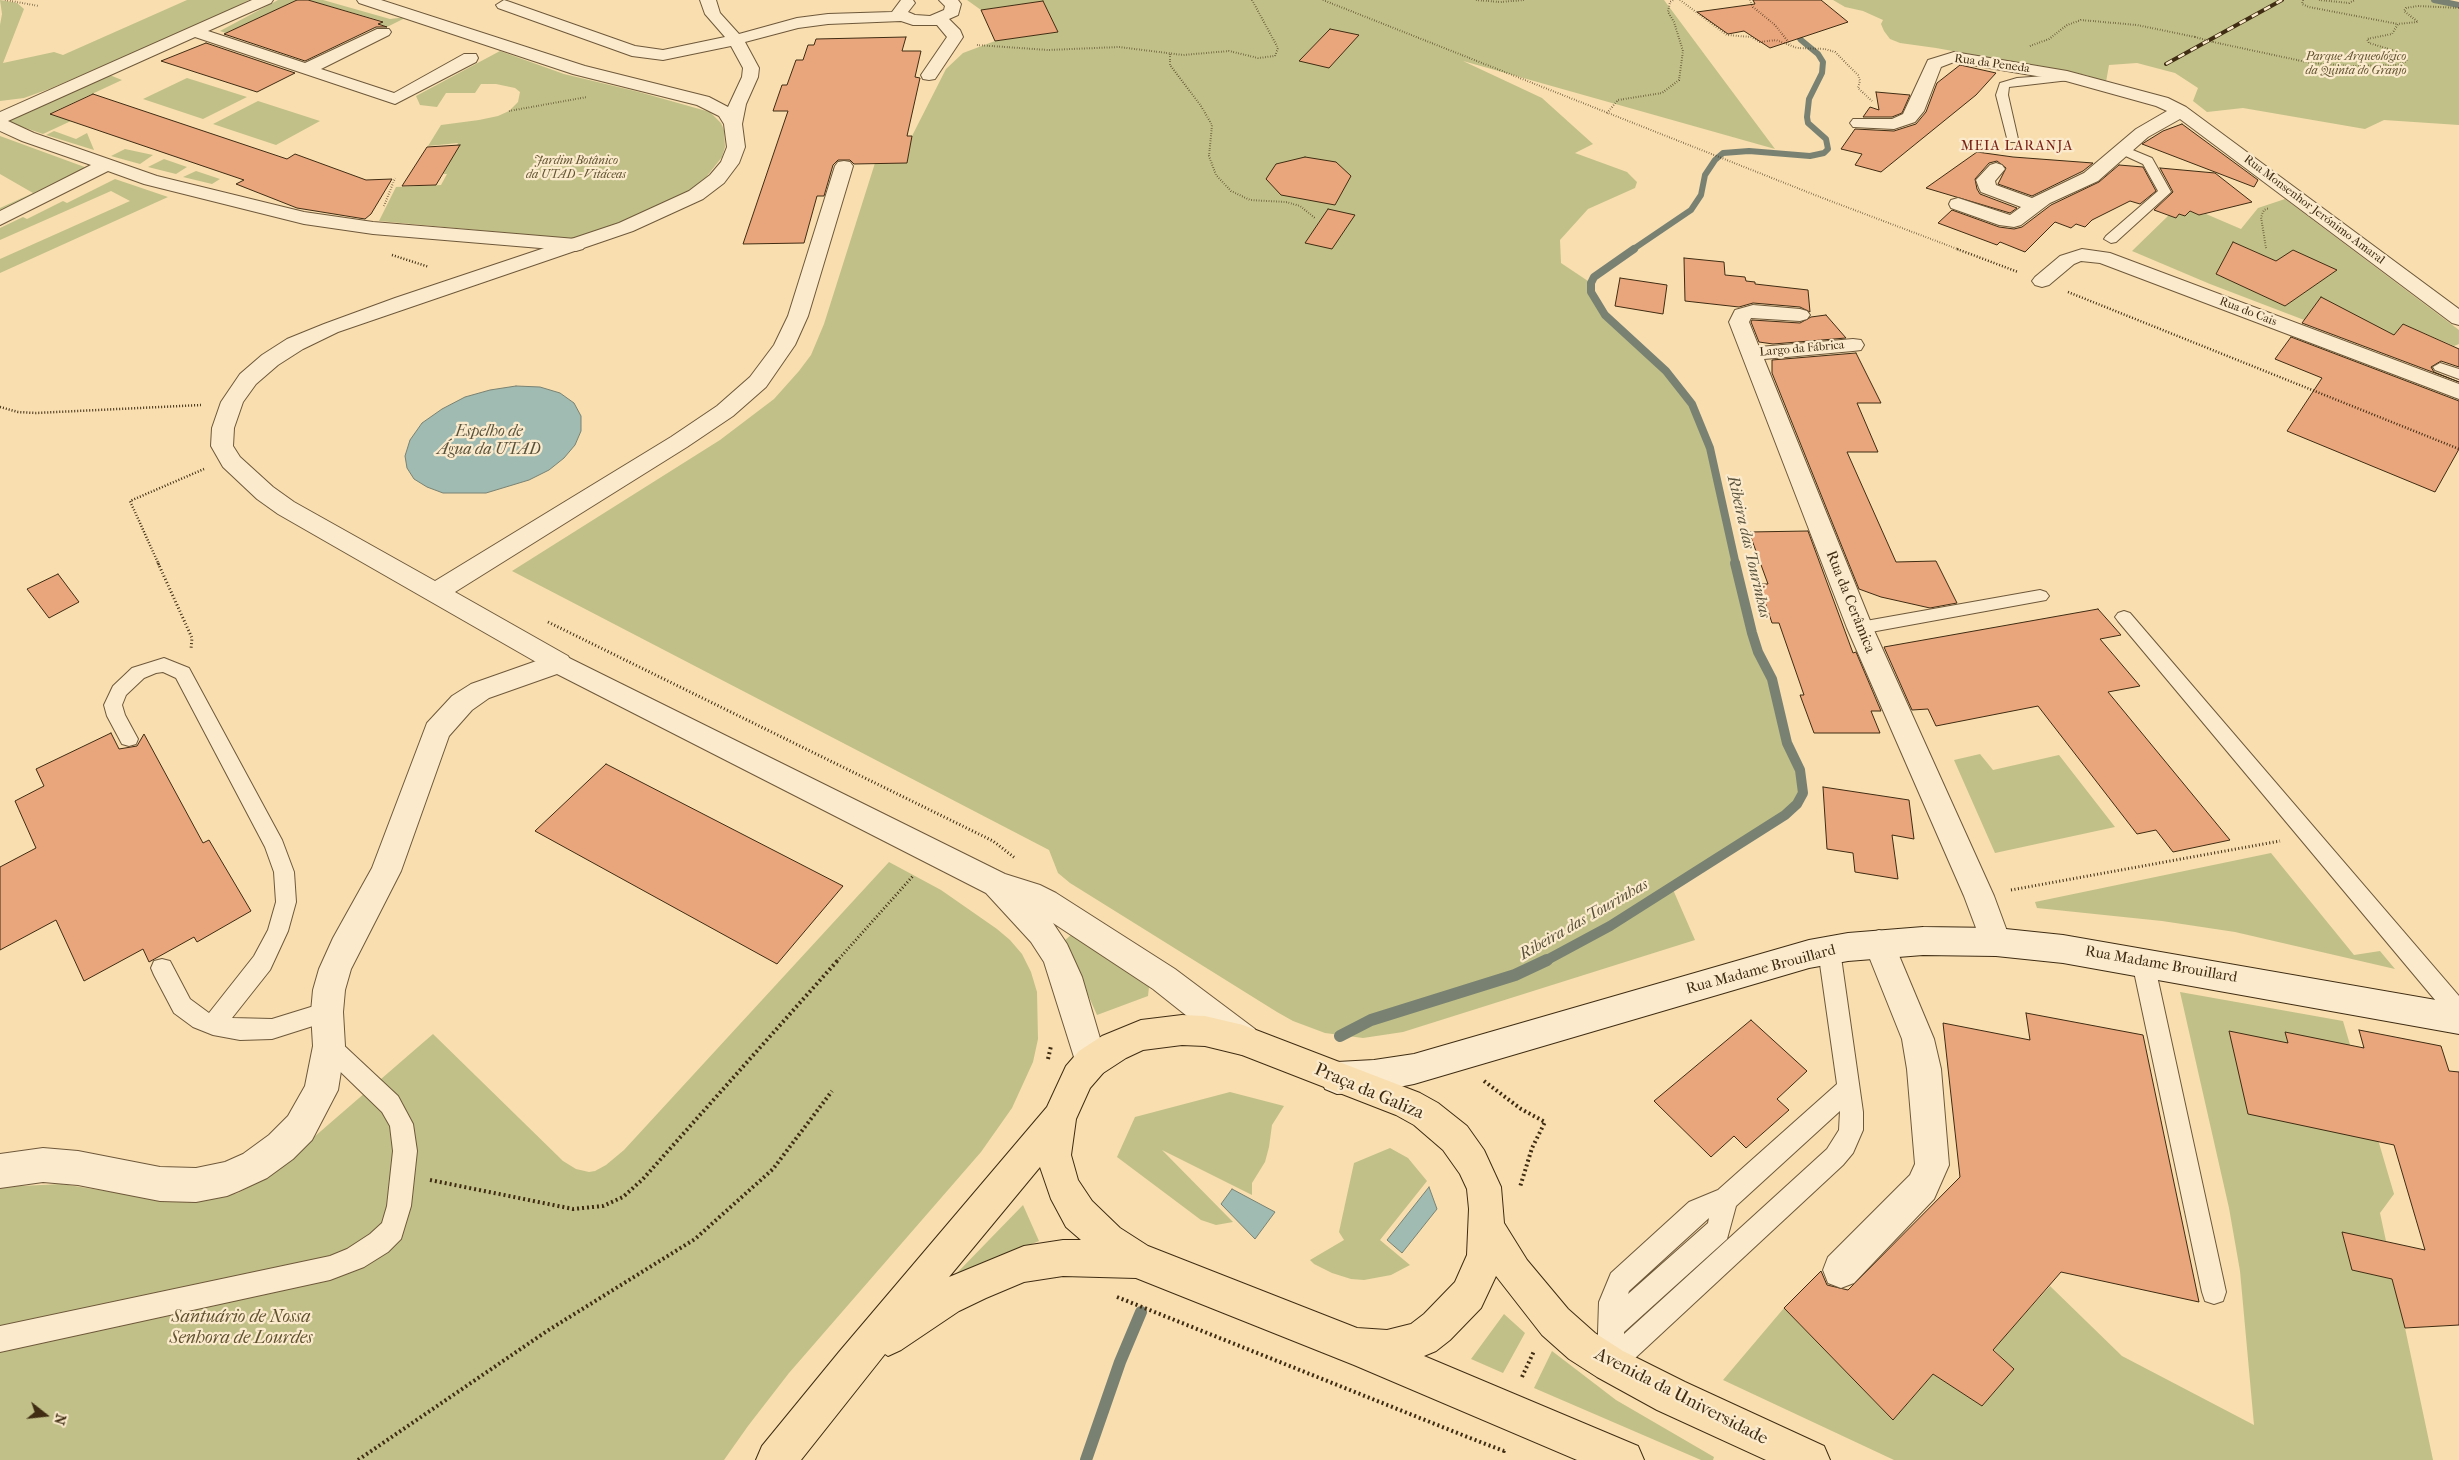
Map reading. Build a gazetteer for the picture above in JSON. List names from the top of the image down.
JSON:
{
  "streets": {
    "main road": ["Praça da Galiza", "Avenida da Universidade"],
    "street": [
      "Rua da Peneda",
      "Rua Monsenhor Jerónimo Amaral",
      "Rua do Cais",
      "Largo da Fábrica",
      "Rua da Cerâmica",
      "Rua Madame Brouillard"
    ]
  },
  "crossings": [
    ["Rua da Peneda", "Rua Monsenhor Jerónimo Amaral"],
    ["Largo da Fábrica", "Rua da Cerâmica"],
    ["Rua da Cerâmica", "Rua Madame Brouillard"],
    ["Rua Madame Brouillard", "Praça da Galiza"],
    ["Praça da Galiza", "Avenida da Universidade"]
  ],
  "districts": ["MEIA LARANJA"],
  "water": ["Espelho de Água da UTAD", "Ribeira das Tourinhas"],
  "parks": ["Parque Arqueológico da Quinta do Granjo", "Jardim Botânico da UTAD - Vitáceas", "Santuário de Nossa Senhora de Lourdes"],
  "north": "right"
}
